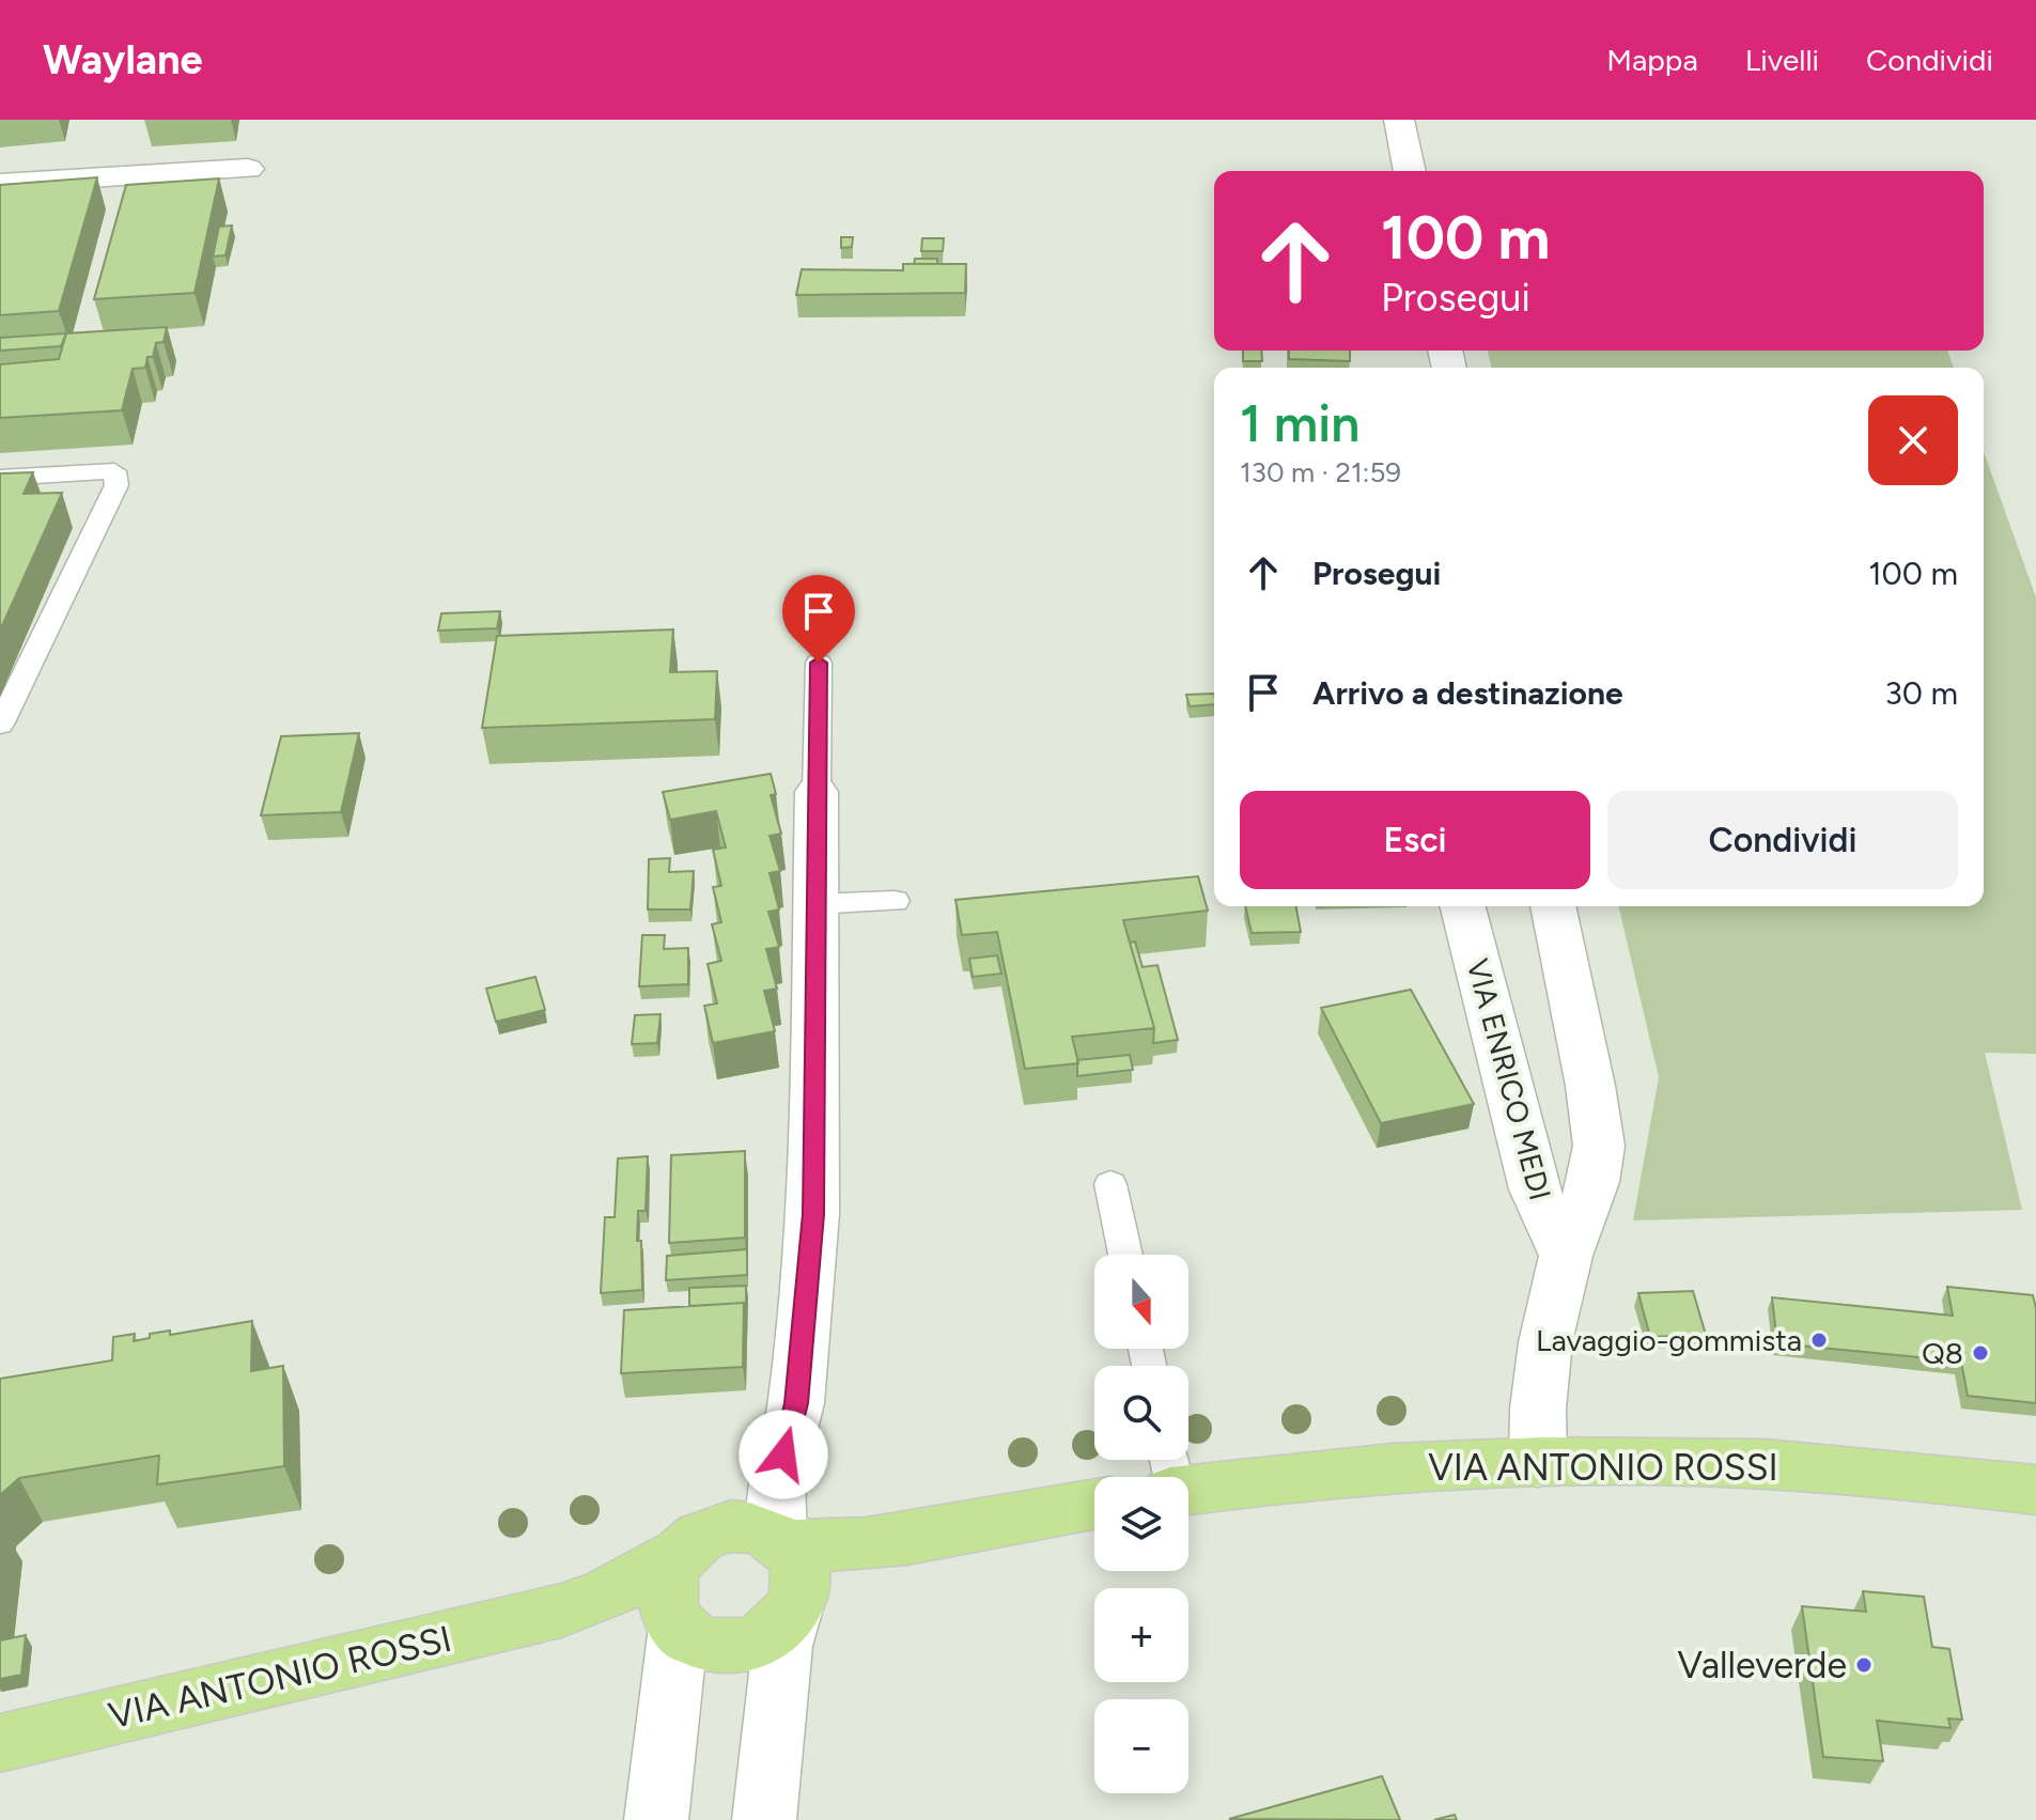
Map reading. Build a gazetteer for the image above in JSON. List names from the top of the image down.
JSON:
{
  "streets": {
    "main road": ["VIA ANTONIO ROSSI"],
    "street": ["VIA ENRICO MEDI"]
  },
  "crossings": [
    ["VIA ENRICO MEDI", "VIA ANTONIO ROSSI"]
  ],
  "places": ["Lavaggio-gommista", "Q8", "Valleverde"],
  "north": "bottom",
  "page": {
    "header": "Waylane",
    "nav": ["Mappa", "Livelli", "Condividi"],
    "turn": ["100 m", "Prosegui"],
    "heading": ["1 min", "130 m · 21:59"],
    "list": [
      {
        "name": "Prosegui",
        "value": "100 m"
      },
      {
        "name": "Arrivo a destinazione",
        "value": "30 m"
      }
    ],
    "buttons": ["Esci", "Condividi"],
    "map_buttons": ["+", "−"]
  }
}
